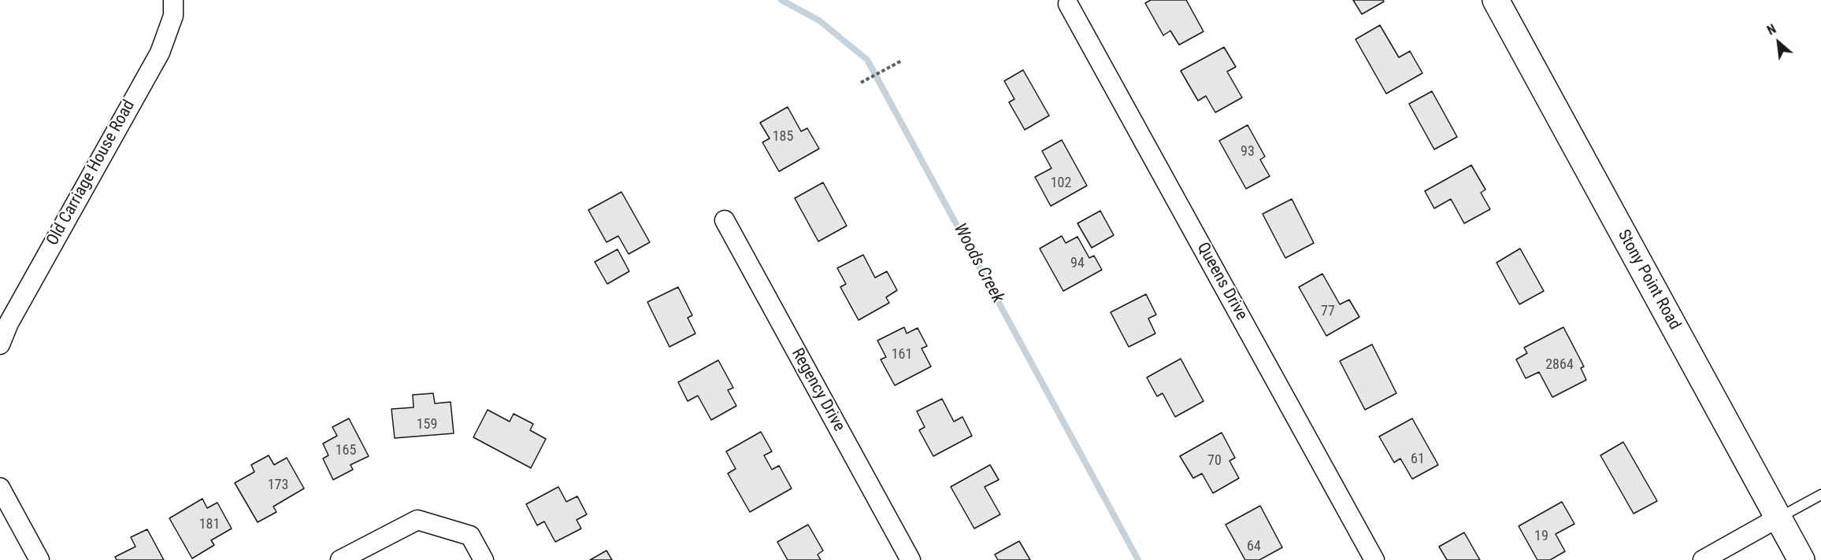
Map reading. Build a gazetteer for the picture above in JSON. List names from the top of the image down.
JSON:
{
  "streets": {
    "street": [
      "Old Carriage House Road",
      "Stony Point Road",
      "Queens Drive",
      "Regency Drive"
    ]
  },
  "water": ["Woods Creek"],
  "house_numbers": [
    "185",
    "93",
    "102",
    "94",
    "77",
    "161",
    "2864",
    "159",
    "165",
    "61",
    "70",
    "173",
    "181",
    "19",
    "64"
  ],
  "north": "top left"
}
